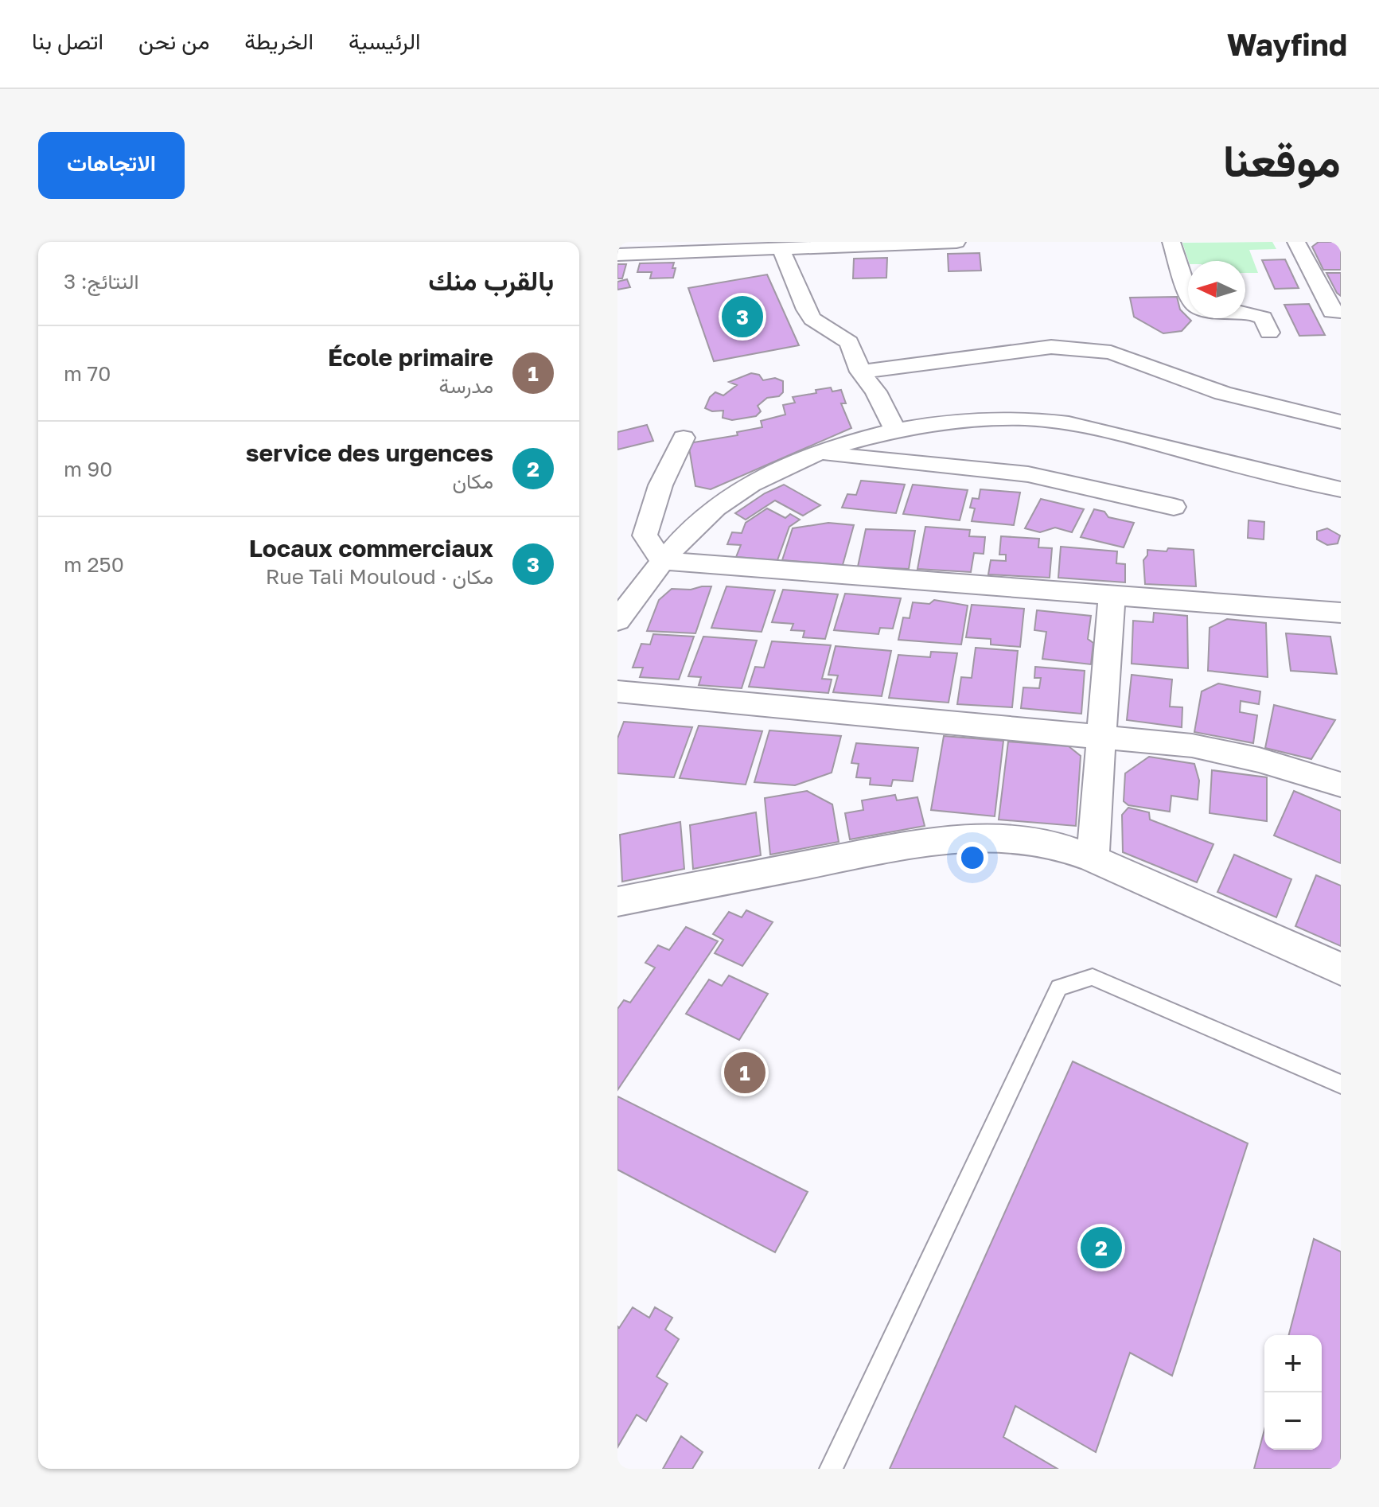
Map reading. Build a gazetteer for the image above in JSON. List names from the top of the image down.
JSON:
{
  "north": "left",
  "page": {
    "header": "Wayfind",
    "nav": [
      "الرئيسية",
      "الخريطة",
      "من نحن",
      "اتصل بنا"
    ],
    "title": "موقعنا",
    "buttons": "الاتجاهات",
    "heading": ["بالقرب منك", "النتائج: 3"],
    "pins": ["3", "1", "2"],
    "list": [
      {
        "mark": "1",
        "name": "École primaire",
        "note": "مدرسة",
        "value": "70 m"
      },
      {
        "mark": "2",
        "name": "service des urgences",
        "note": "مكان",
        "value": "90 m"
      },
      {
        "mark": "3",
        "name": "Locaux commerciaux",
        "note": "مكان · Rue Tali Mouloud",
        "value": "250 m"
      }
    ],
    "map_buttons": ["+", "−"]
  }
}
